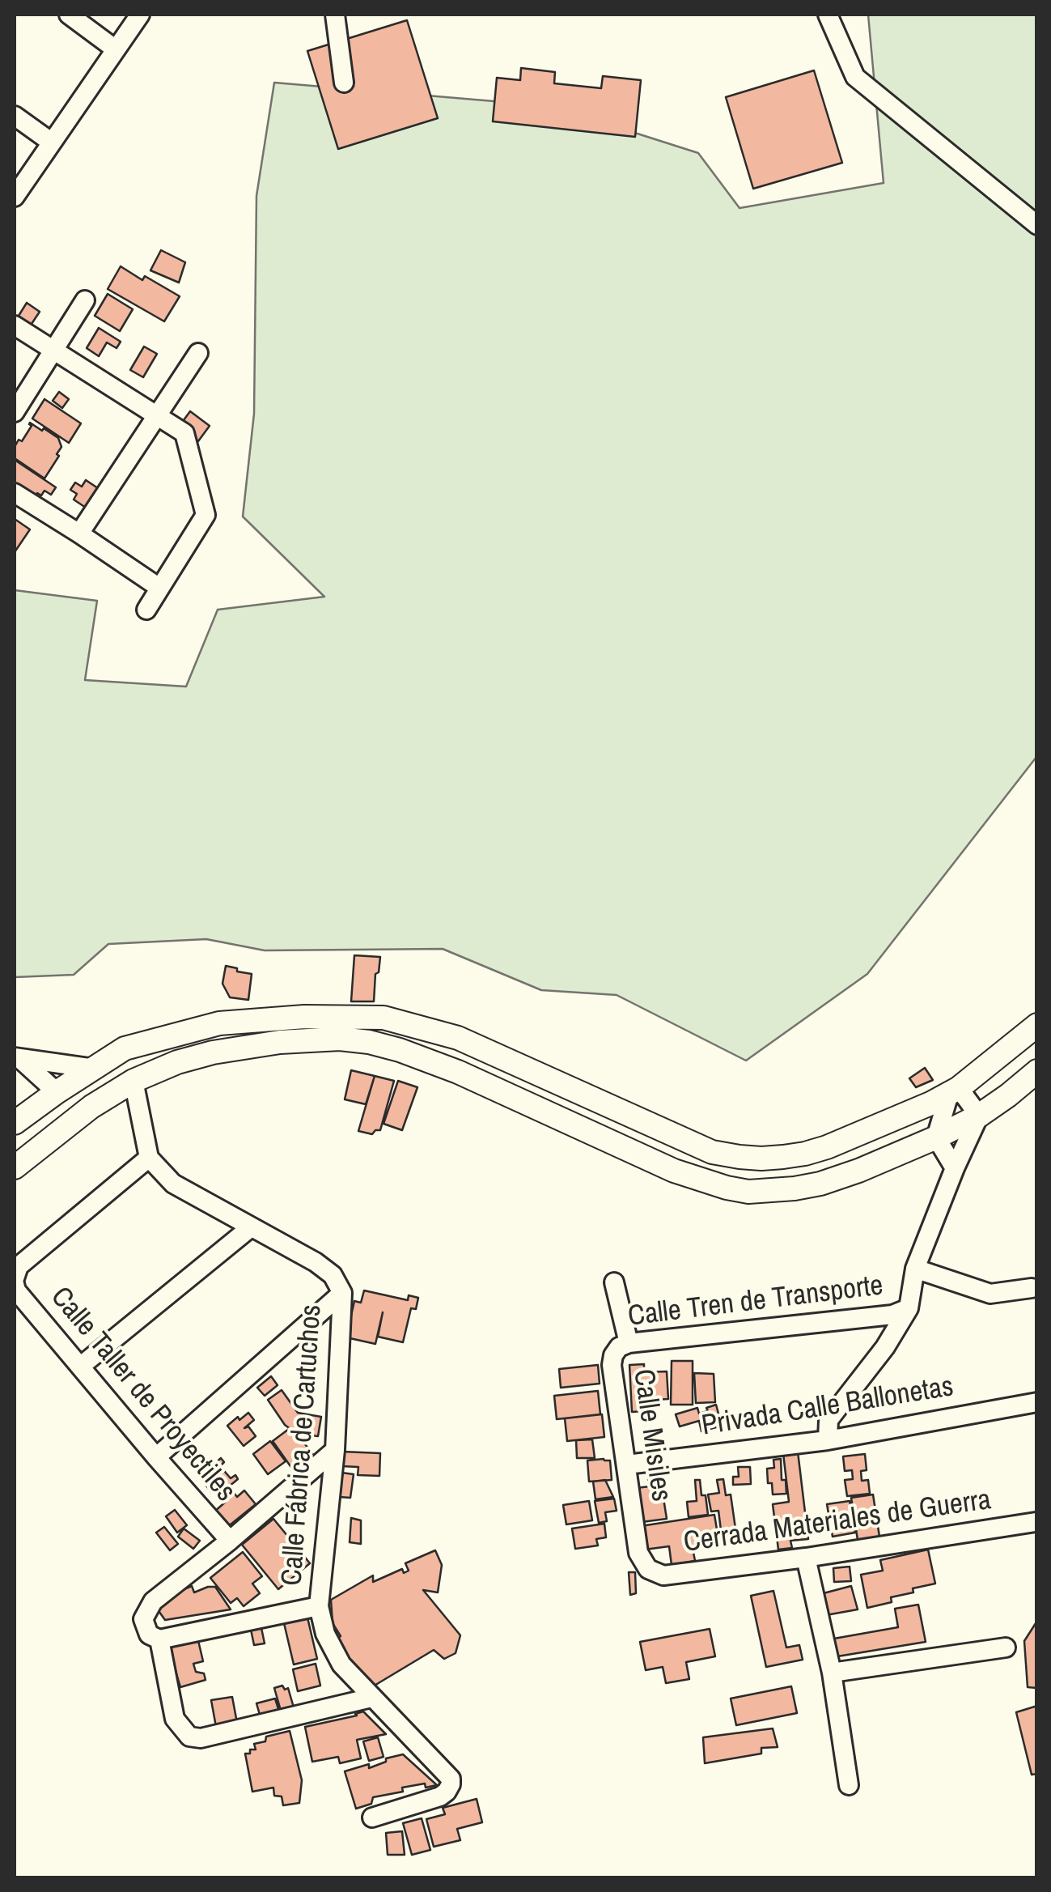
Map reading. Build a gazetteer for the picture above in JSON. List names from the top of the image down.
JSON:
{
  "streets": {
    "street": [
      "Calle Tren de Transporte",
      "Calle Taller de Proyectiles",
      "Privada Calle Ballonetas",
      "Calle Misiles",
      "Calle Fábrica de Cartuchos",
      "Cerrada Materiales de Guerra"
    ]
  },
  "crossings": [
    ["Calle Tren de Transporte", "Calle Misiles"],
    ["Privada Calle Ballonetas", "Calle Misiles"],
    ["Calle Misiles", "Cerrada Materiales de Guerra"]
  ]
}
